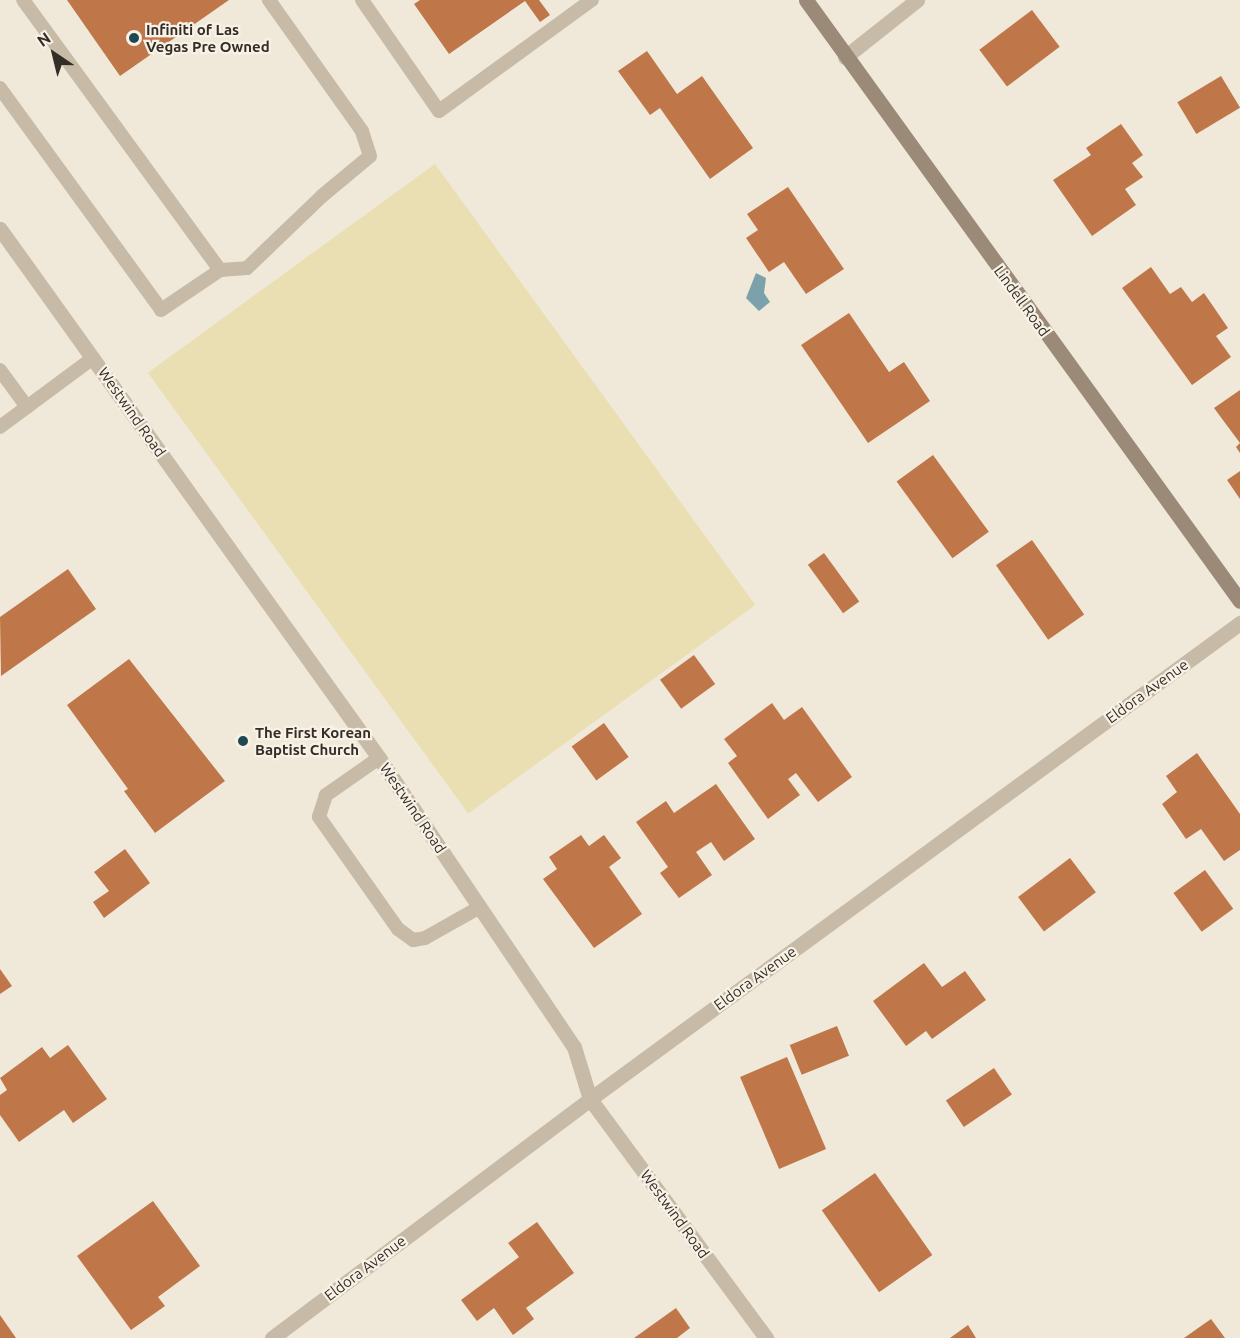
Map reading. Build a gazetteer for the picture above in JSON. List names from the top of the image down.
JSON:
{
  "streets": {
    "street": ["Lindell Road", "Westwind Road", "Eldora Avenue"]
  },
  "crossings": [
    ["Westwind Road", "Eldora Avenue"]
  ],
  "places": ["Infiniti of Las Vegas Pre Owned", "The First Korean Baptist Church"],
  "north": "top left"
}
